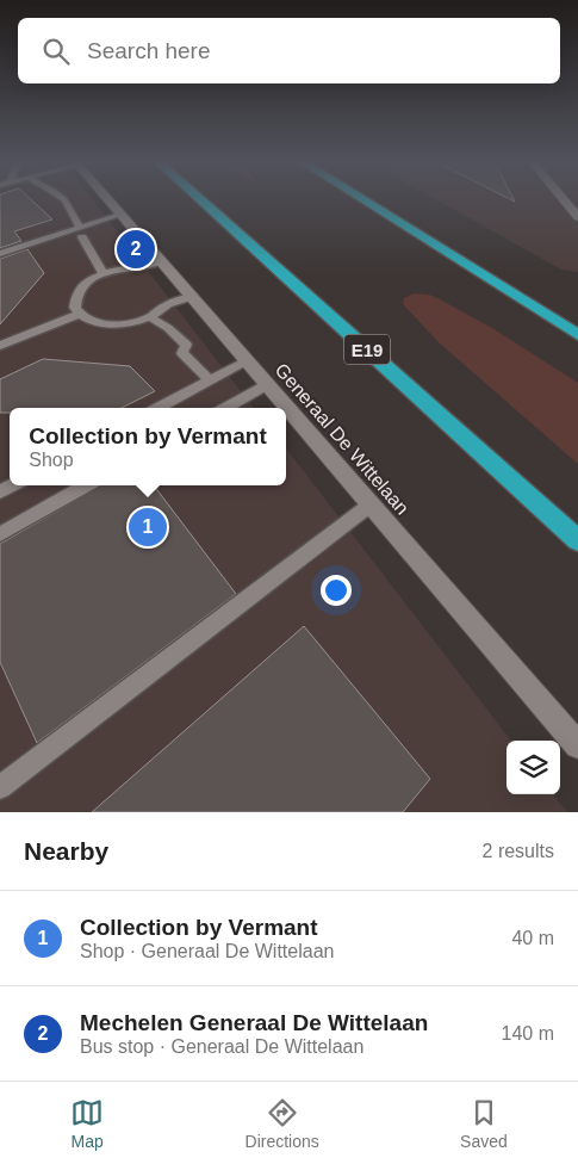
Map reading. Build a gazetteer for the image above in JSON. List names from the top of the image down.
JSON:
{
  "streets": {
    "highway": ["E19"],
    "street": ["Generaal De Wittelaan"]
  },
  "page": {
    "search": "Search here",
    "pins": ["2", "1"],
    "popup": ["Collection by Vermant", "Shop"],
    "heading": ["Nearby", "2 results"],
    "list": [
      {
        "mark": "1",
        "name": "Collection by Vermant",
        "note": "Shop · Generaal De Wittelaan",
        "value": "40 m"
      },
      {
        "mark": "2",
        "name": "Mechelen Generaal De Wittelaan",
        "note": "Bus stop · Generaal De Wittelaan",
        "value": "140 m"
      }
    ],
    "nav": ["Map", "Directions", "Saved"]
  }
}
